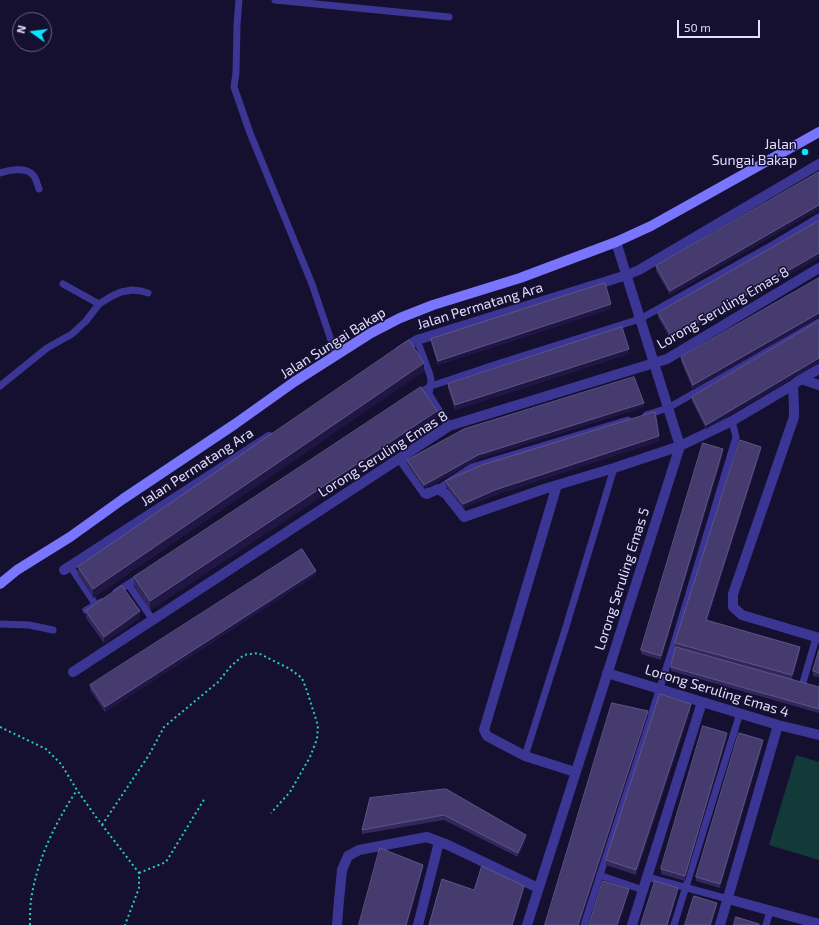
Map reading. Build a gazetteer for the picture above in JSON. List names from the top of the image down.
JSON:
{
  "streets": {
    "main road": ["Jalan Sungai Bakap"],
    "street": [
      "Jalan Permatang Ara",
      "Lorong Seruling Emas 8",
      "Lorong Seruling Emas 5",
      "Lorong Seruling Emas 4"
    ]
  },
  "crossings": [
    ["Lorong Seruling Emas 5", "Lorong Seruling Emas 4"]
  ],
  "places": ["Jalan Sungai Bakap"],
  "scale_bar": "50 m",
  "north": "left"
}
